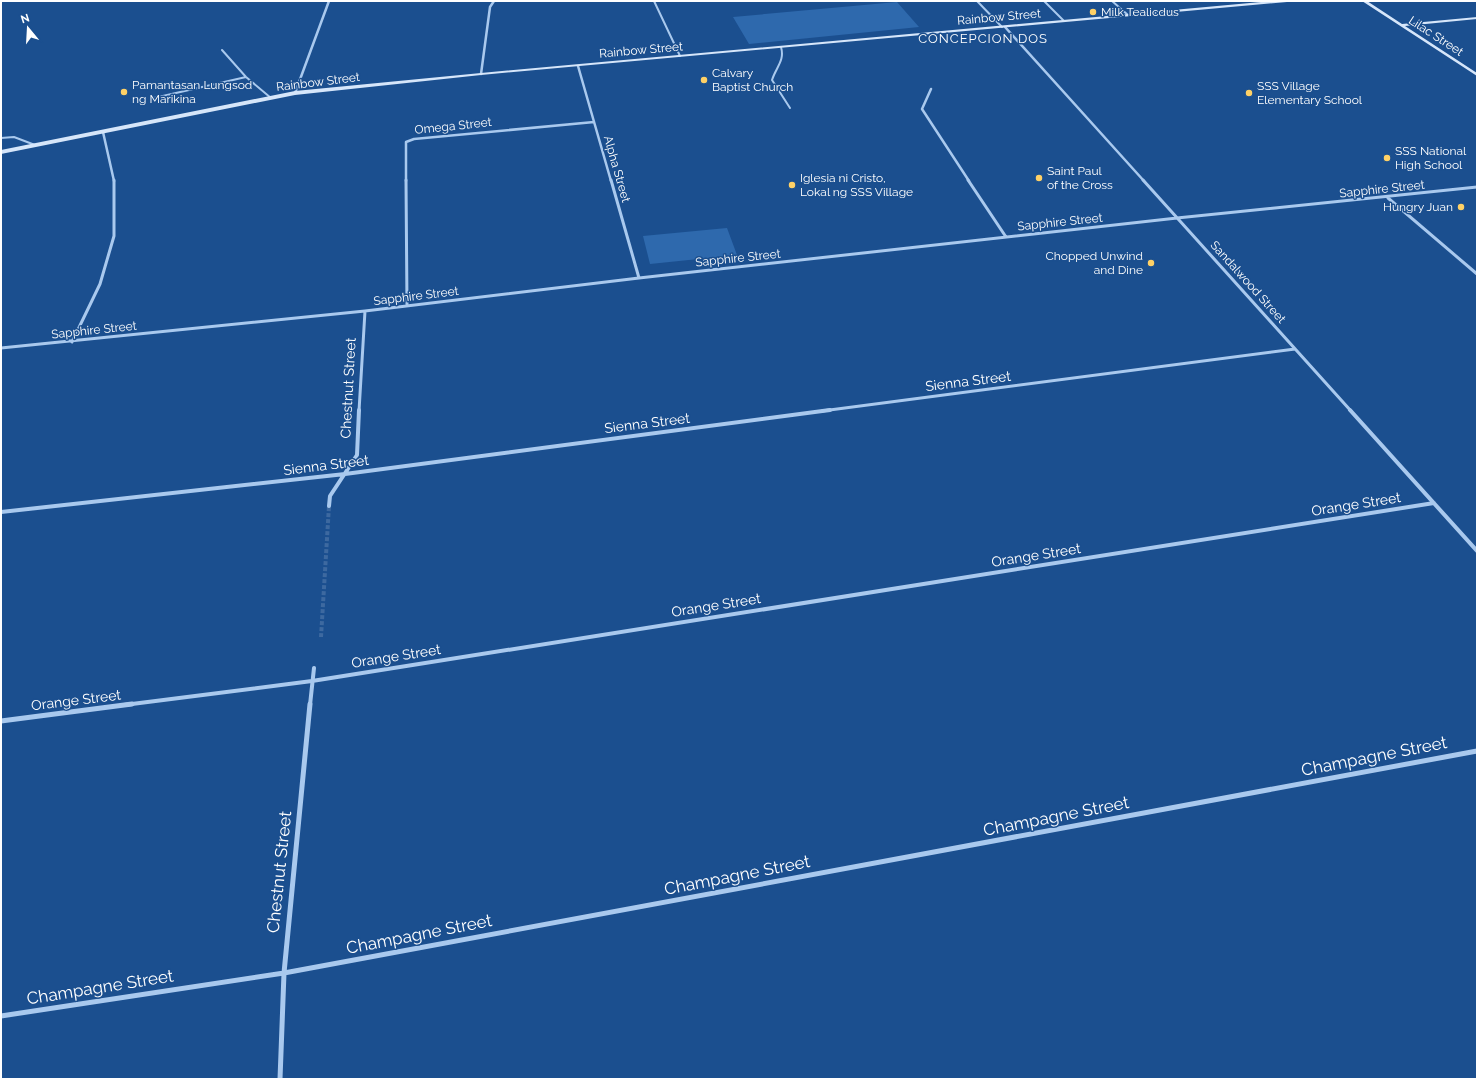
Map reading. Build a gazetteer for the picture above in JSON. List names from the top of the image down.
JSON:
{
  "streets": {
    "street": [
      "Rainbow Street",
      "Lilac Street",
      "Omega Street",
      "Alpha Street",
      "Sapphire Street",
      "Sandalwood Street",
      "Sienna Street",
      "Chestnut Street",
      "Orange Street",
      "Champagne Street"
    ]
  },
  "crossings": [
    ["Rainbow Street", "Alpha Street"],
    ["Rainbow Street", "Sandalwood Street"],
    ["Omega Street", "Alpha Street"],
    ["Omega Street", "Sapphire Street"],
    ["Alpha Street", "Sapphire Street"],
    ["Sapphire Street", "Sandalwood Street"],
    ["Sapphire Street", "Chestnut Street"],
    ["Sandalwood Street", "Sienna Street"],
    ["Sandalwood Street", "Orange Street"],
    ["Sienna Street", "Chestnut Street"],
    ["Chestnut Street", "Orange Street"],
    ["Chestnut Street", "Champagne Street"]
  ],
  "districts": ["CONCEPCION DOS"],
  "places": [
    "Milk Tealicdus",
    "Calvary Baptist Church",
    "Pamantasan Lungsod ng Marikina",
    "SSS Village Elementary School",
    "SSS National High School",
    "Saint Paul of the Cross",
    "Iglesia ni Cristo, Lokal ng SSS Village",
    "Hungry Juan",
    "Chopped Unwind and Dine"
  ],
  "north": "top"
}
